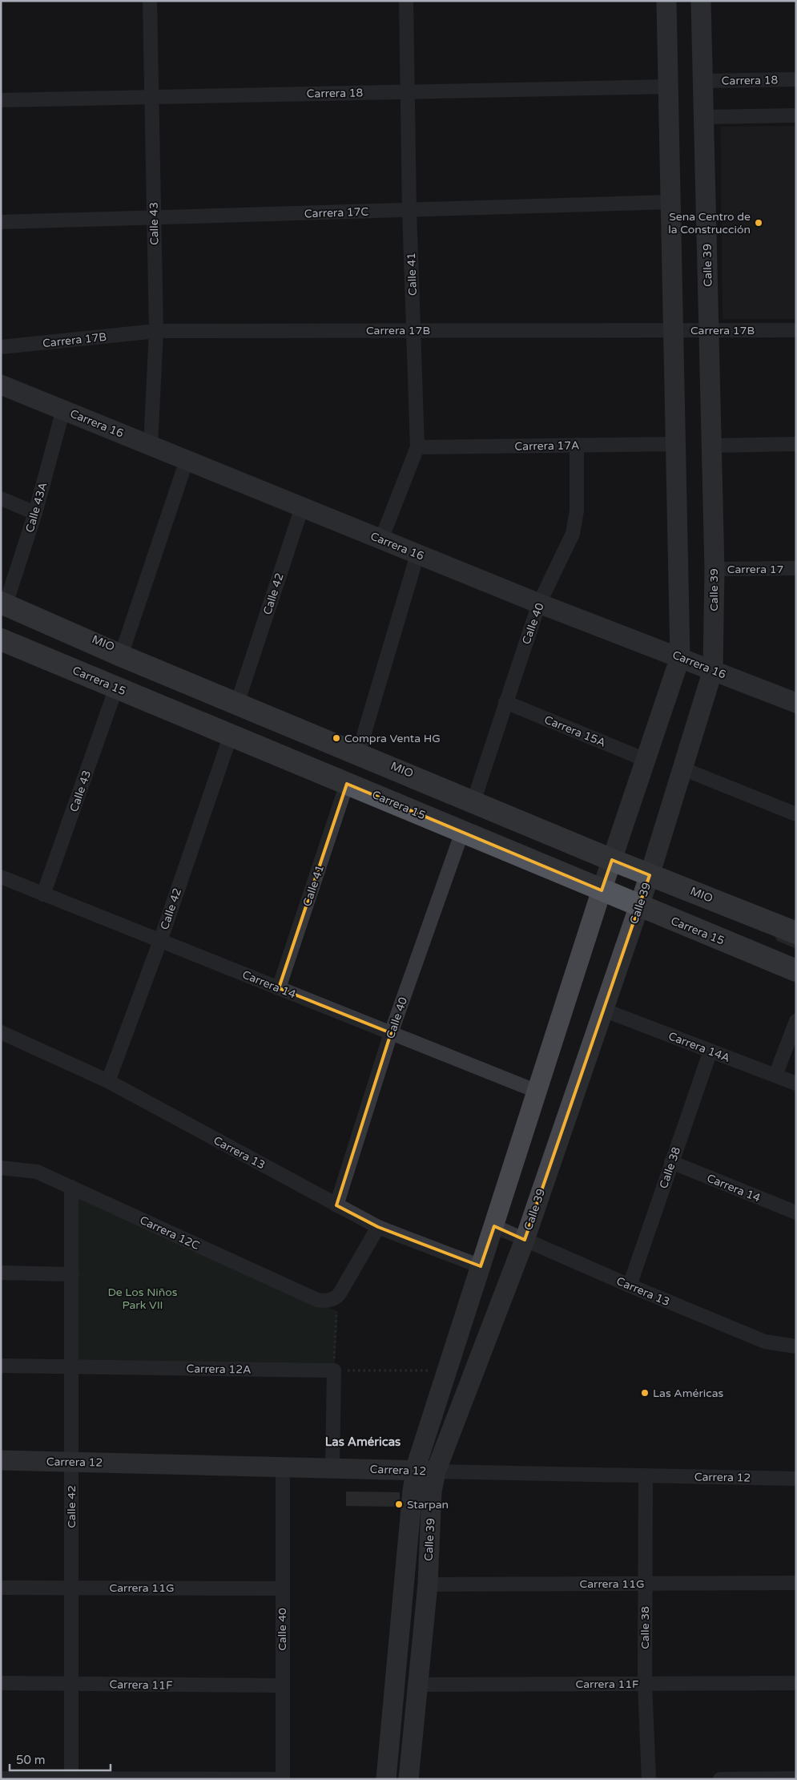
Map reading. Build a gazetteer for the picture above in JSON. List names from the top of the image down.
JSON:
{
  "streets": {
    "main road": ["Carrera 15"],
    "street": [
      "Carrera 18",
      "Carrera 17C",
      "Calle 43",
      "Calle 39",
      "Calle 41",
      "Carrera 17B",
      "Carrera 16",
      "Carrera 17A",
      "Calle 43A",
      "Carrera 17",
      "Calle 42",
      "Calle 40",
      "Carrera 15A",
      "Carrera 14",
      "Carrera 14A",
      "Carrera 13",
      "Calle 38",
      "Carrera 12C",
      "Carrera 12A",
      "Carrera 12",
      "Carrera 11G",
      "Carrera 11F"
    ],
    "lane": ["MIO"]
  },
  "crossings": [
    ["Carrera 18", "Calle 43"],
    ["Carrera 18", "Calle 39"],
    ["Carrera 18", "Calle 41"],
    ["Carrera 17C", "Calle 43"],
    ["Carrera 17C", "Calle 39"],
    ["Carrera 17C", "Calle 41"],
    ["Calle 43", "Carrera 17B"],
    ["Calle 43", "Carrera 16"],
    ["Calle 43", "Carrera 15"],
    ["Calle 43", "Carrera 14"],
    ["Calle 39", "Carrera 17B"],
    ["Calle 39", "Carrera 16"],
    ["Calle 39", "Carrera 17A"],
    ["Calle 39", "Carrera 17"],
    ["Calle 39", "Carrera 15"],
    ["Calle 39", "Carrera 15A"],
    ["Calle 39", "Carrera 14"],
    ["Calle 39", "Carrera 14A"],
    ["Calle 39", "Carrera 13"],
    ["Calle 39", "Carrera 12"],
    ["Calle 39", "Carrera 11G"],
    ["Calle 39", "Carrera 11F"],
    ["Calle 41", "Carrera 17B"],
    ["Calle 41", "Carrera 16"],
    ["Calle 41", "Carrera 17A"],
    ["Calle 41", "Carrera 15"],
    ["Calle 41", "Carrera 14"],
    ["Carrera 16", "Calle 43A"],
    ["Carrera 16", "Calle 42"],
    ["Carrera 16", "Calle 40"],
    ["Carrera 17A", "Calle 40"],
    ["Calle 43A", "Carrera 15"],
    ["Calle 42", "Carrera 15"],
    ["Calle 42", "Carrera 14"],
    ["Calle 42", "Carrera 13"],
    ["Calle 42", "Carrera 12C"],
    ["Calle 42", "Carrera 12A"],
    ["Calle 42", "Carrera 12"],
    ["Calle 42", "Carrera 11G"],
    ["Calle 42", "Carrera 11F"],
    ["Calle 40", "Carrera 15"],
    ["Calle 40", "Carrera 15A"],
    ["Calle 40", "Carrera 14"],
    ["Calle 40", "Carrera 13"],
    ["Calle 40", "Carrera 12"],
    ["Calle 40", "Carrera 11G"],
    ["Calle 40", "Carrera 11F"],
    ["Carrera 14", "Calle 38"],
    ["Carrera 14A", "Calle 38"],
    ["Carrera 13", "Calle 38"],
    ["Calle 38", "Carrera 12"],
    ["Calle 38", "Carrera 11G"],
    ["Calle 38", "Carrera 11F"]
  ],
  "districts": ["Las Américas"],
  "parks": ["De Los Niños Park VII"],
  "places": [
    "Sena Centro de la Construcción",
    "Compra Venta HG",
    "Las Américas",
    "Starpan"
  ],
  "scale_bar": "50 m"
}
